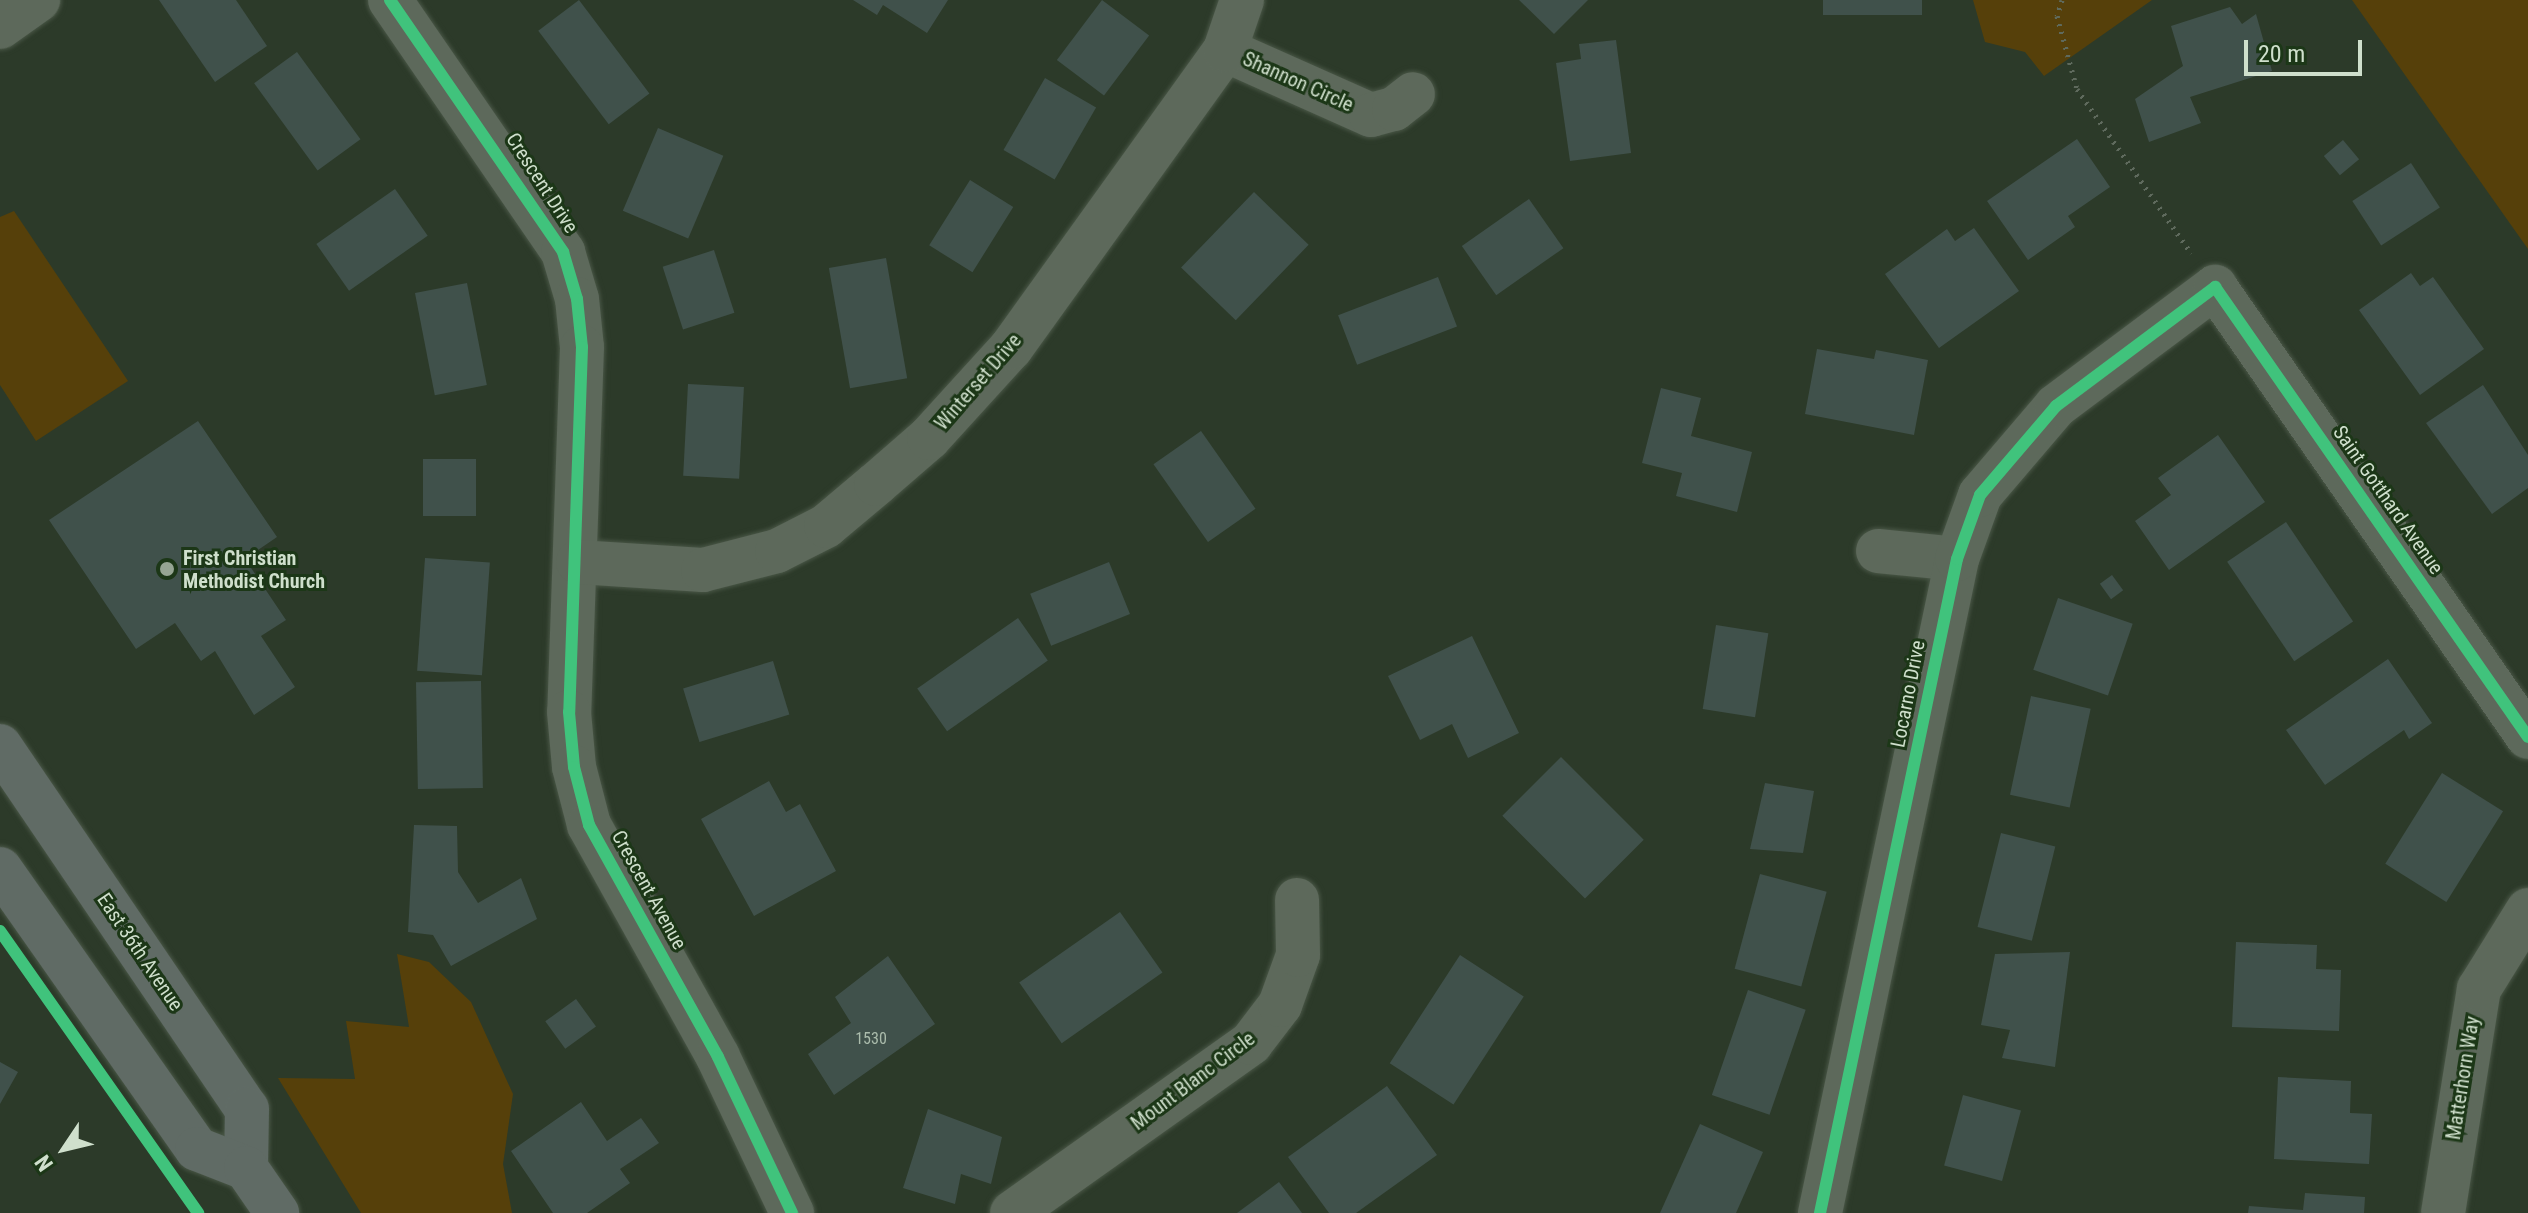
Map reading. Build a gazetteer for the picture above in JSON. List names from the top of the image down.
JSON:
{
  "streets": {
    "main road": ["East 36th Avenue"],
    "street": [
      "Shannon Circle",
      "Crescent Drive",
      "Winterset Drive",
      "Saint Gotthard Avenue",
      "Locarno Drive",
      "Crescent Avenue",
      "Matterhorn Way",
      "Mount Blanc Circle"
    ]
  },
  "crossings": [
    ["Shannon Circle", "Winterset Drive"],
    ["Crescent Drive", "Winterset Drive"],
    ["Crescent Drive", "Crescent Avenue"],
    ["Winterset Drive", "Crescent Avenue"],
    ["Saint Gotthard Avenue", "Locarno Drive"]
  ],
  "places": ["First Christian Methodist Church"],
  "house_numbers": ["1530"],
  "scale_bar": "20 m",
  "north": "bottom left"
}
